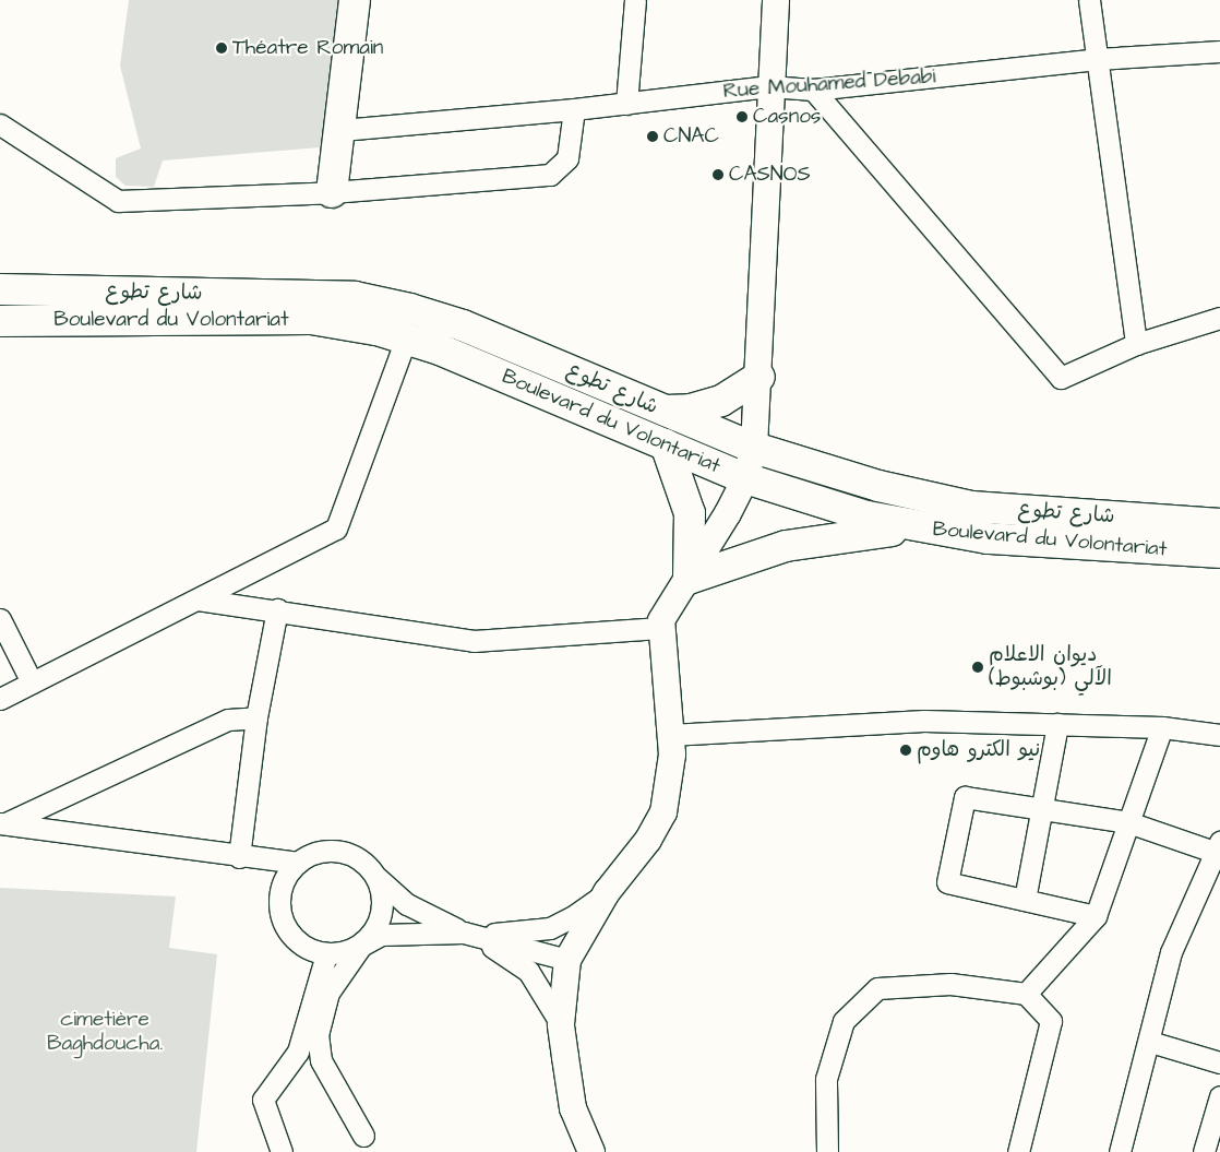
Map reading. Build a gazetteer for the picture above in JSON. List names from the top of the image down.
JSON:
{
  "streets": {
    "main road": ["شارع تطوع", "Boulevard du Volontariat"],
    "street": ["Rue Mouhamed Debabi"]
  },
  "parks": ["cimetière Baghdoucha."],
  "places": [
    "Théatre Romain",
    "Casnos",
    "CNAC",
    "CASNOS",
    "ديوان الاعلام الآلي (بوشبوط)",
    "نيو الكترو هاوم"
  ]
}
